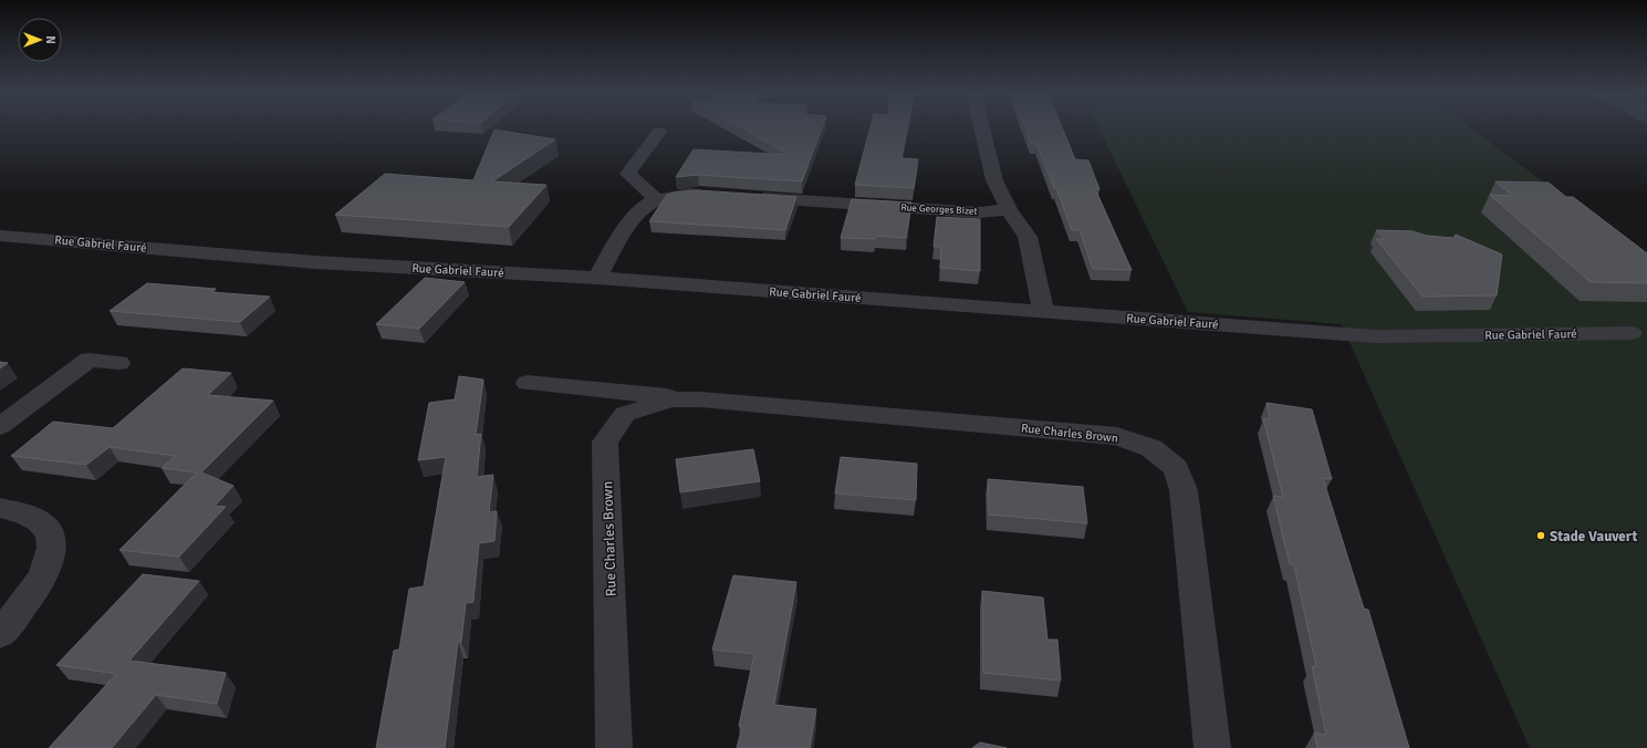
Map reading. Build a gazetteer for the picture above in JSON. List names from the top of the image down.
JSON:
{
  "streets": {
    "street": ["Rue Georges Bizet", "Rue Gabriel Fauré", "Rue Charles Brown"]
  },
  "places": ["Stade Vauvert"],
  "north": "right"
}
